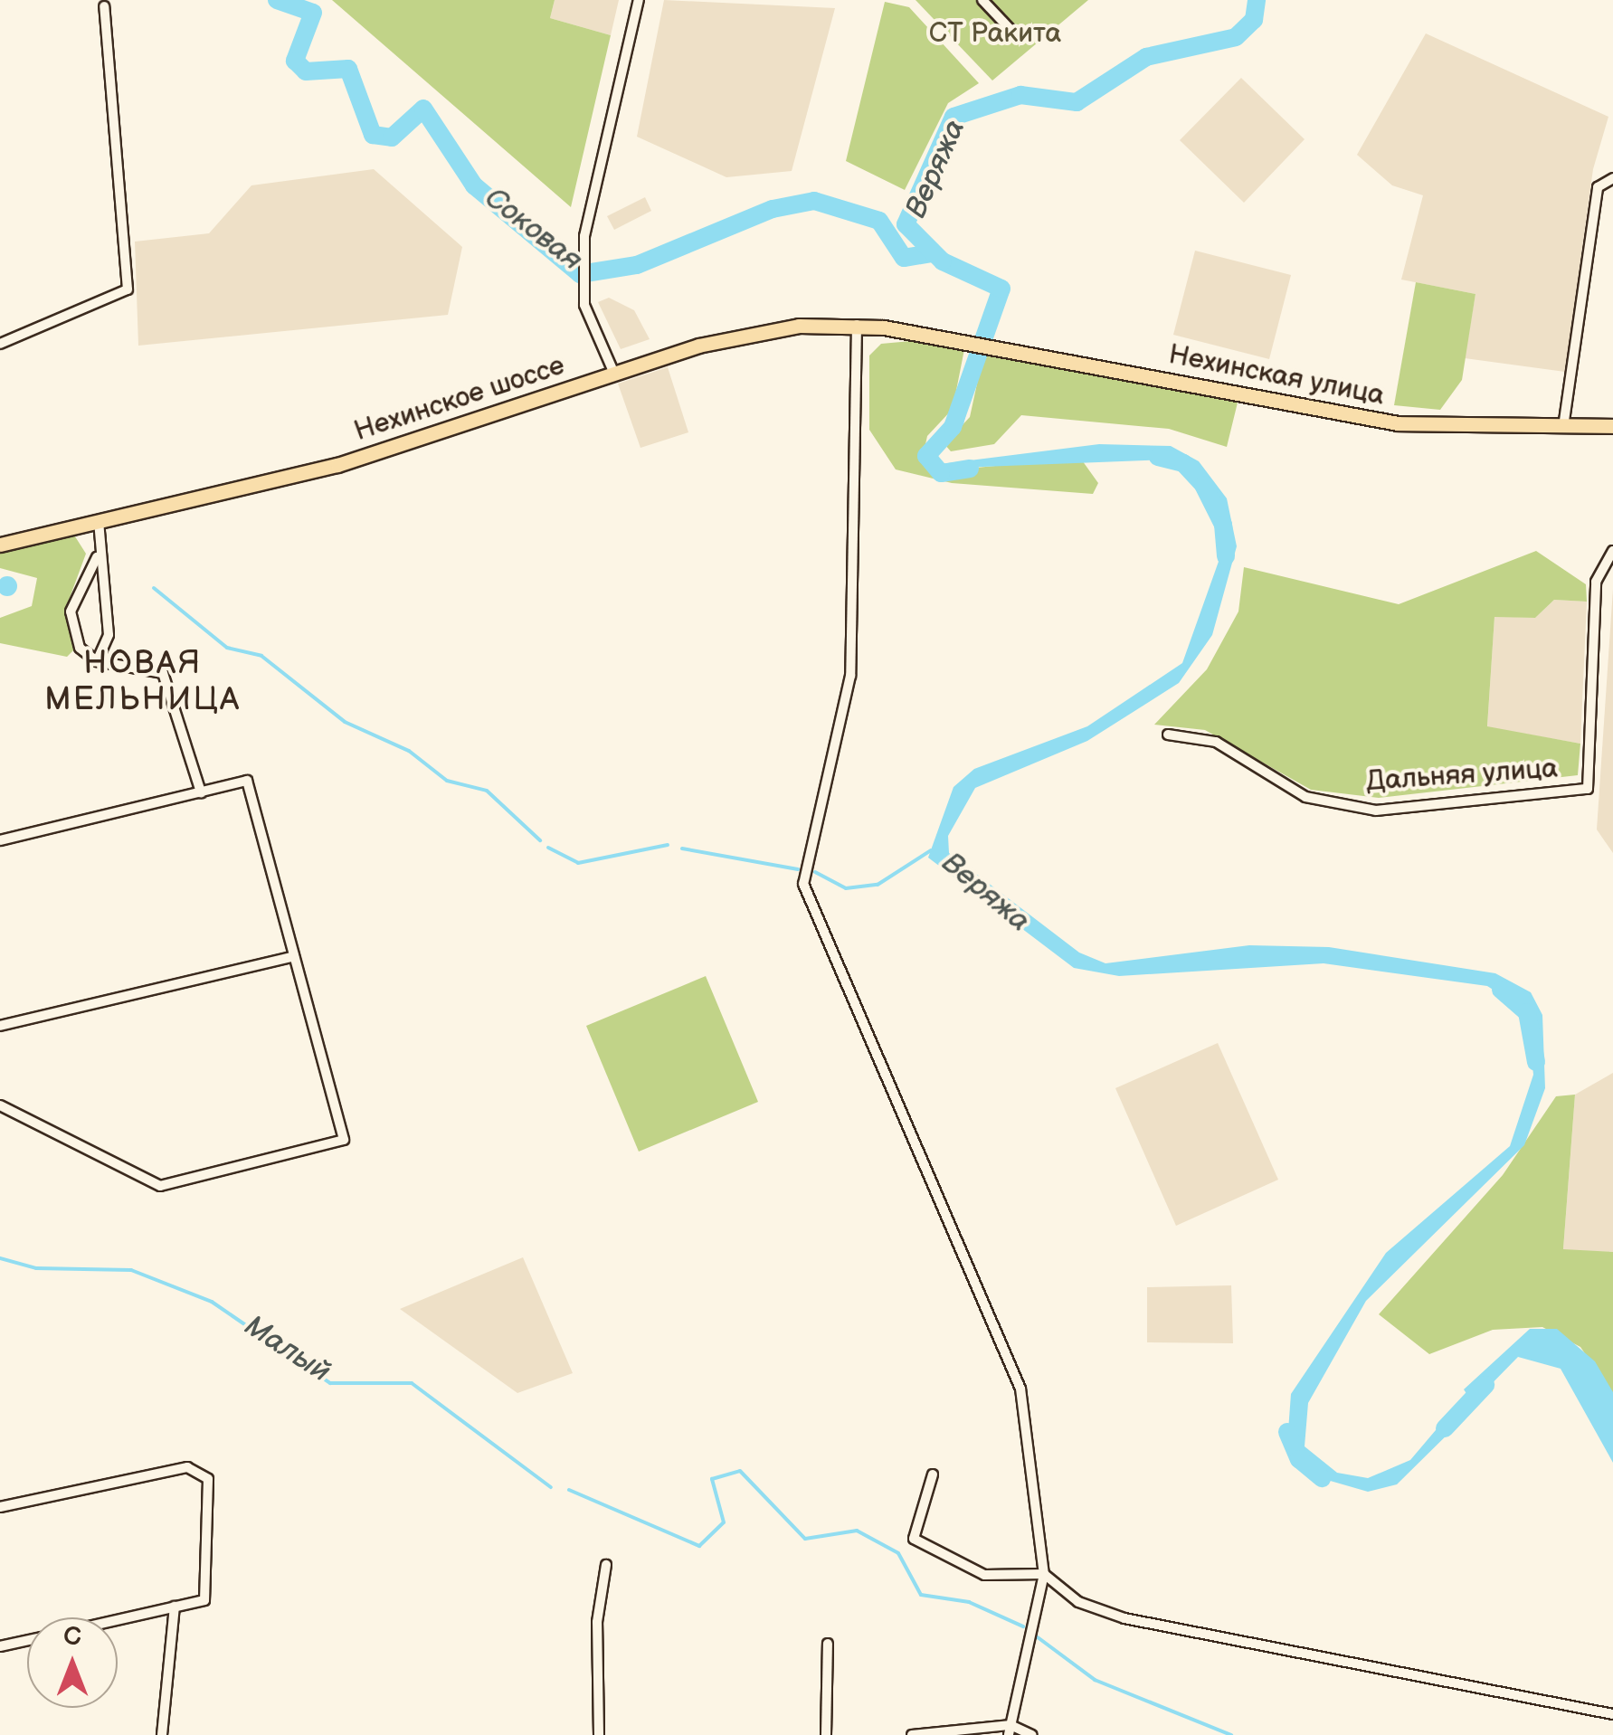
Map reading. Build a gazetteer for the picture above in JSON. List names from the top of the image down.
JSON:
{
  "streets": {
    "main road": ["Нехинская улица", "Нехинское шоссе"],
    "street": ["Дальняя улица"]
  },
  "crossings": [
    ["Нехинская улица", "Нехинское шоссе"]
  ],
  "districts": ["НОВАЯ МЕЛЬНИЦА"],
  "water": ["Веряжа", "Соковая", "Малый"],
  "parks": ["СТ Ракита"],
  "north": "top"
}
